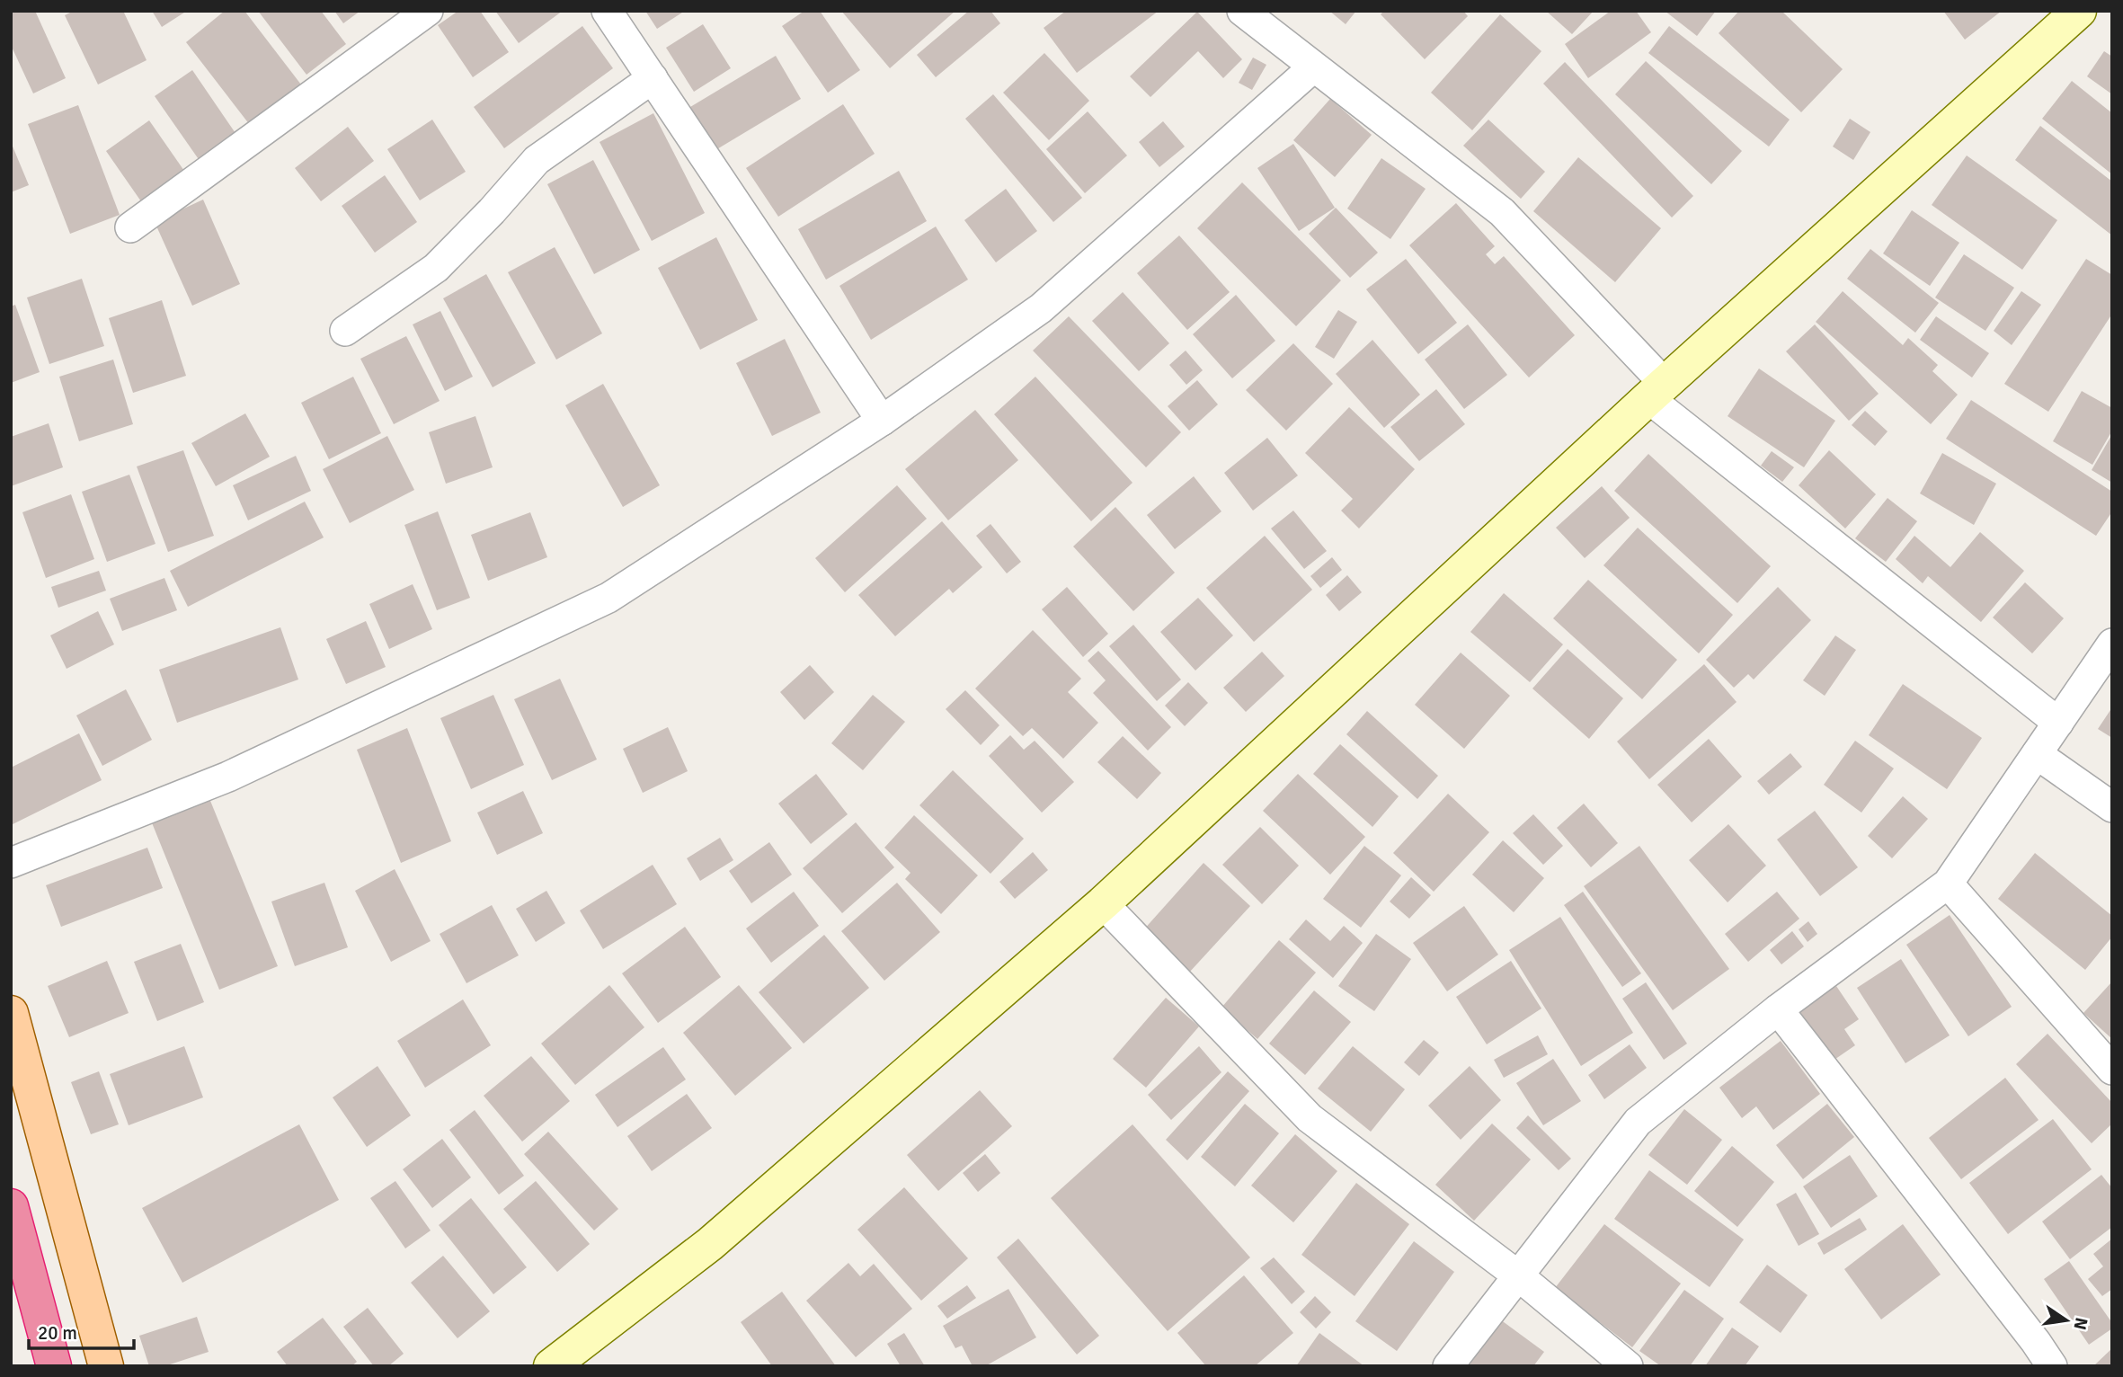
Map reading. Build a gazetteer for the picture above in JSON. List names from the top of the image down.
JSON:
{
  "scale_bar": "20 m",
  "north": "right"
}
